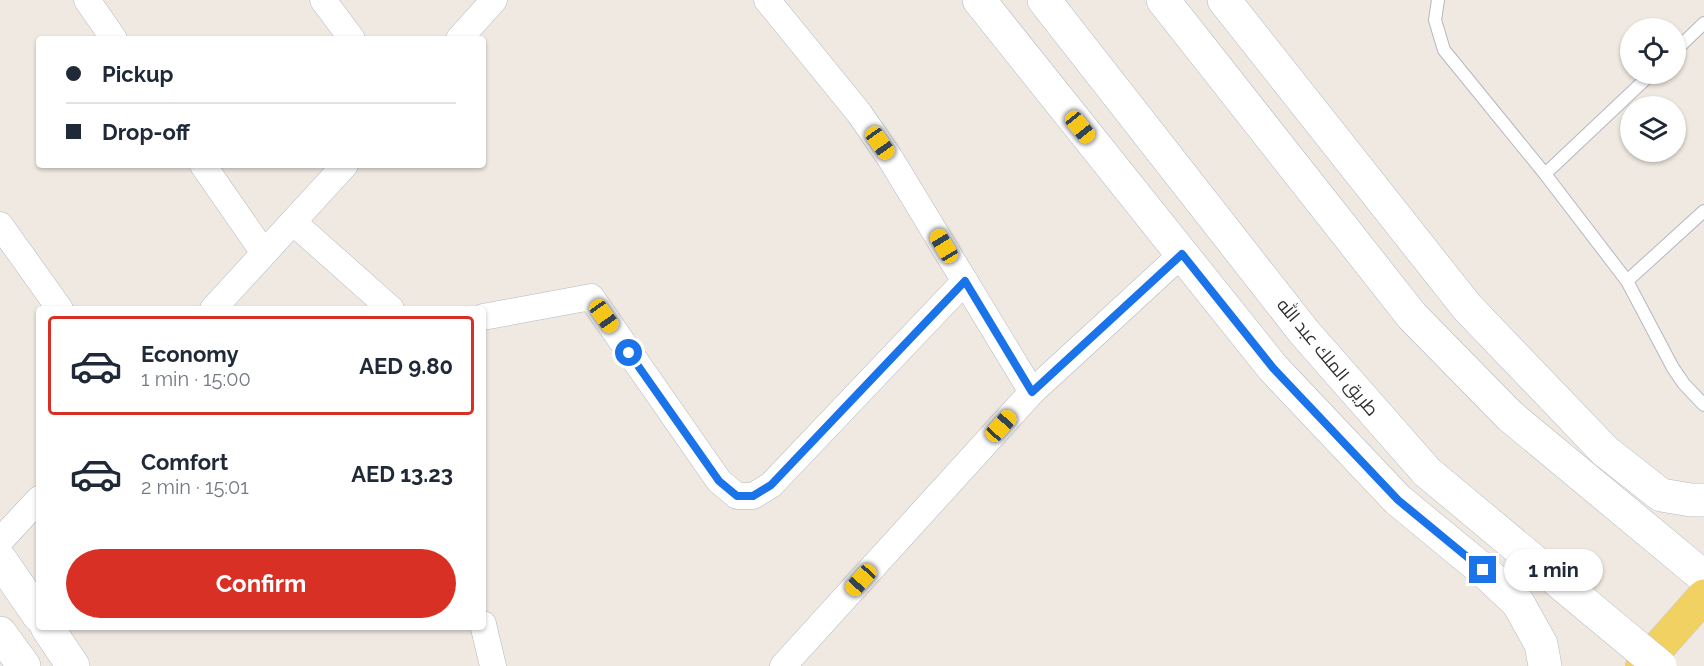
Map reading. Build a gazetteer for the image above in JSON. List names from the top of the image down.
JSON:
{
  "streets": {
    "street": ["طريق الملك عبد الله"]
  },
  "page": {
    "banner": ["Pickup", "Drop-off"],
    "list": [
      {
        "name": "Economy",
        "note": "1 min · 15:00",
        "value": "AED 9.80"
      },
      {
        "name": "Comfort",
        "note": "2 min · 15:01",
        "value": "AED 13.23"
      }
    ],
    "buttons": "Confirm",
    "bubble": "1 min"
  }
}
